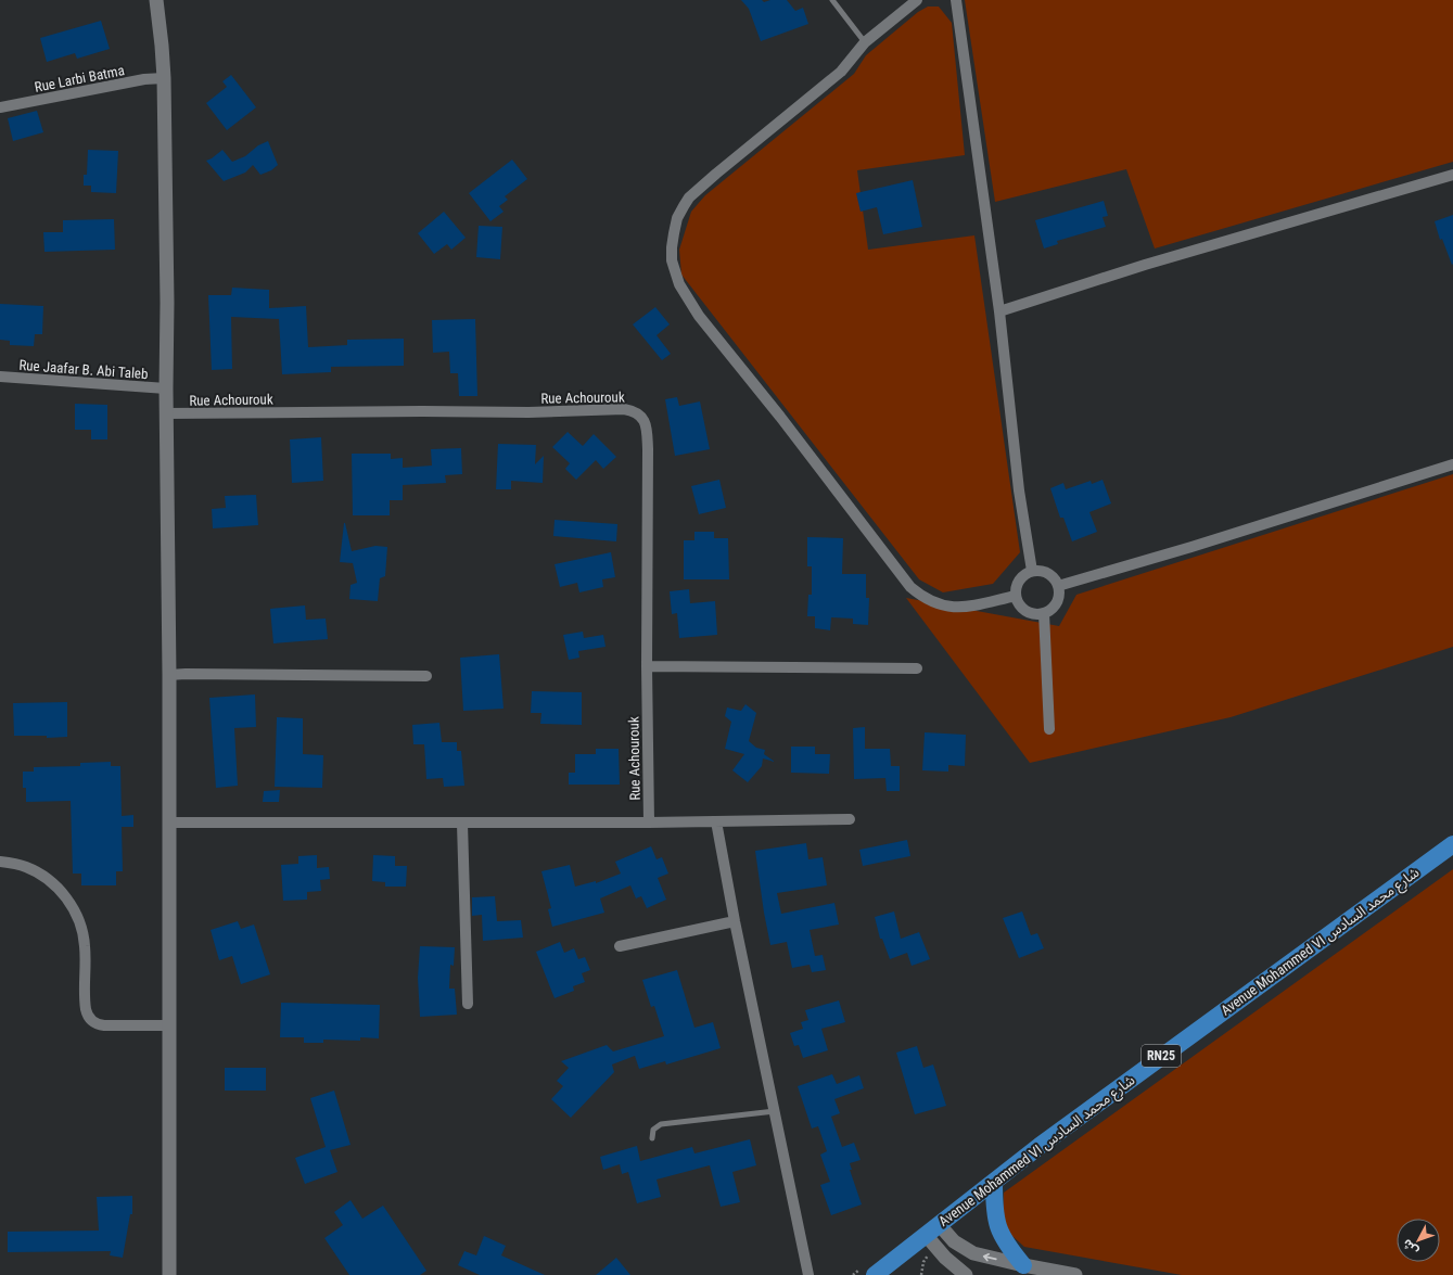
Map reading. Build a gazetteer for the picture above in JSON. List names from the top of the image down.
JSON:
{
  "streets": {
    "main road": ["Avenue Mohammed VI شارع محمد السادس", "RN25"],
    "street": ["Rue Larbi Batma", "Rue Jaafar B. Abi Taleb", "Rue Achourouk"]
  },
  "north": "bottom left"
}
